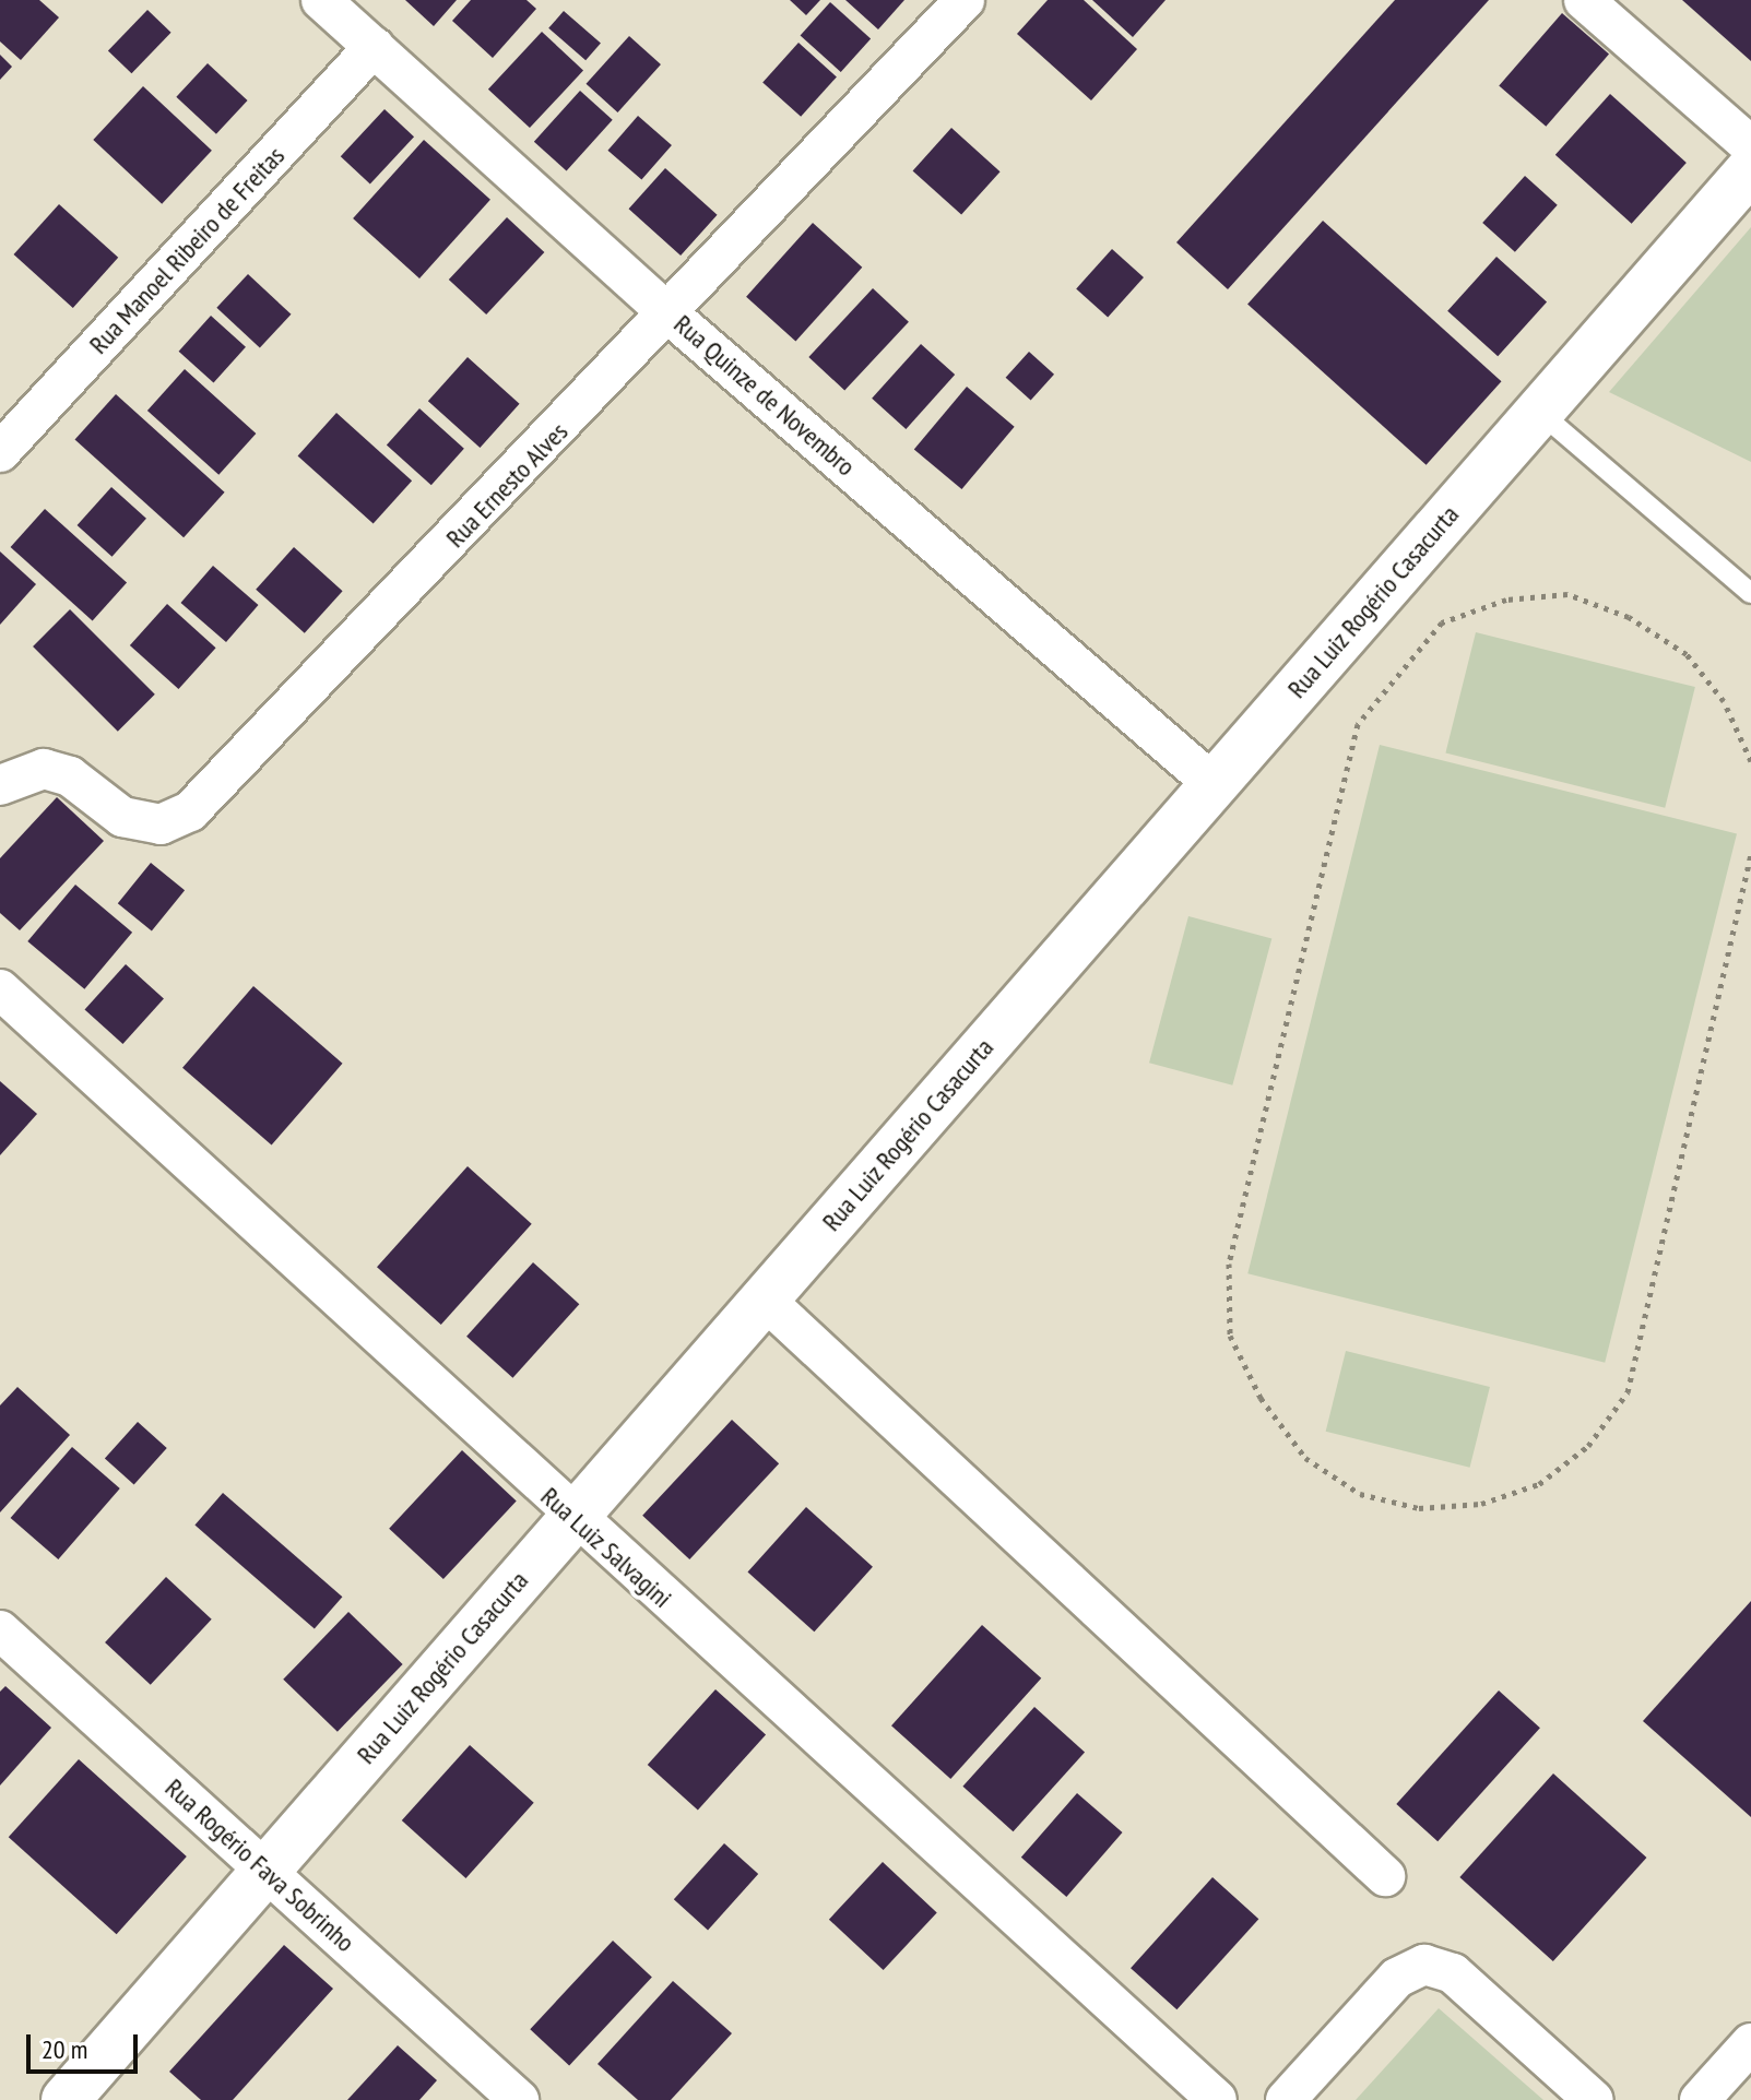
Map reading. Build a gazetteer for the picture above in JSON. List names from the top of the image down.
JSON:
{
  "streets": {
    "street": [
      "Rua Manoel Ribeiro de Freitas",
      "Rua Quinze de Novembro",
      "Rua Ernesto Alves",
      "Rua Luiz Rogério Casacurta",
      "Rua Luiz Salvagini",
      "Rua Rogério Fava Sobrinho"
    ]
  },
  "crossings": [
    ["Rua Manoel Ribeiro de Freitas", "Rua Quinze de Novembro"],
    ["Rua Quinze de Novembro", "Rua Ernesto Alves"],
    ["Rua Quinze de Novembro", "Rua Luiz Rogério Casacurta"],
    ["Rua Luiz Rogério Casacurta", "Rua Luiz Salvagini"],
    ["Rua Luiz Rogério Casacurta", "Rua Rogério Fava Sobrinho"]
  ],
  "scale_bar": "20 m"
}
